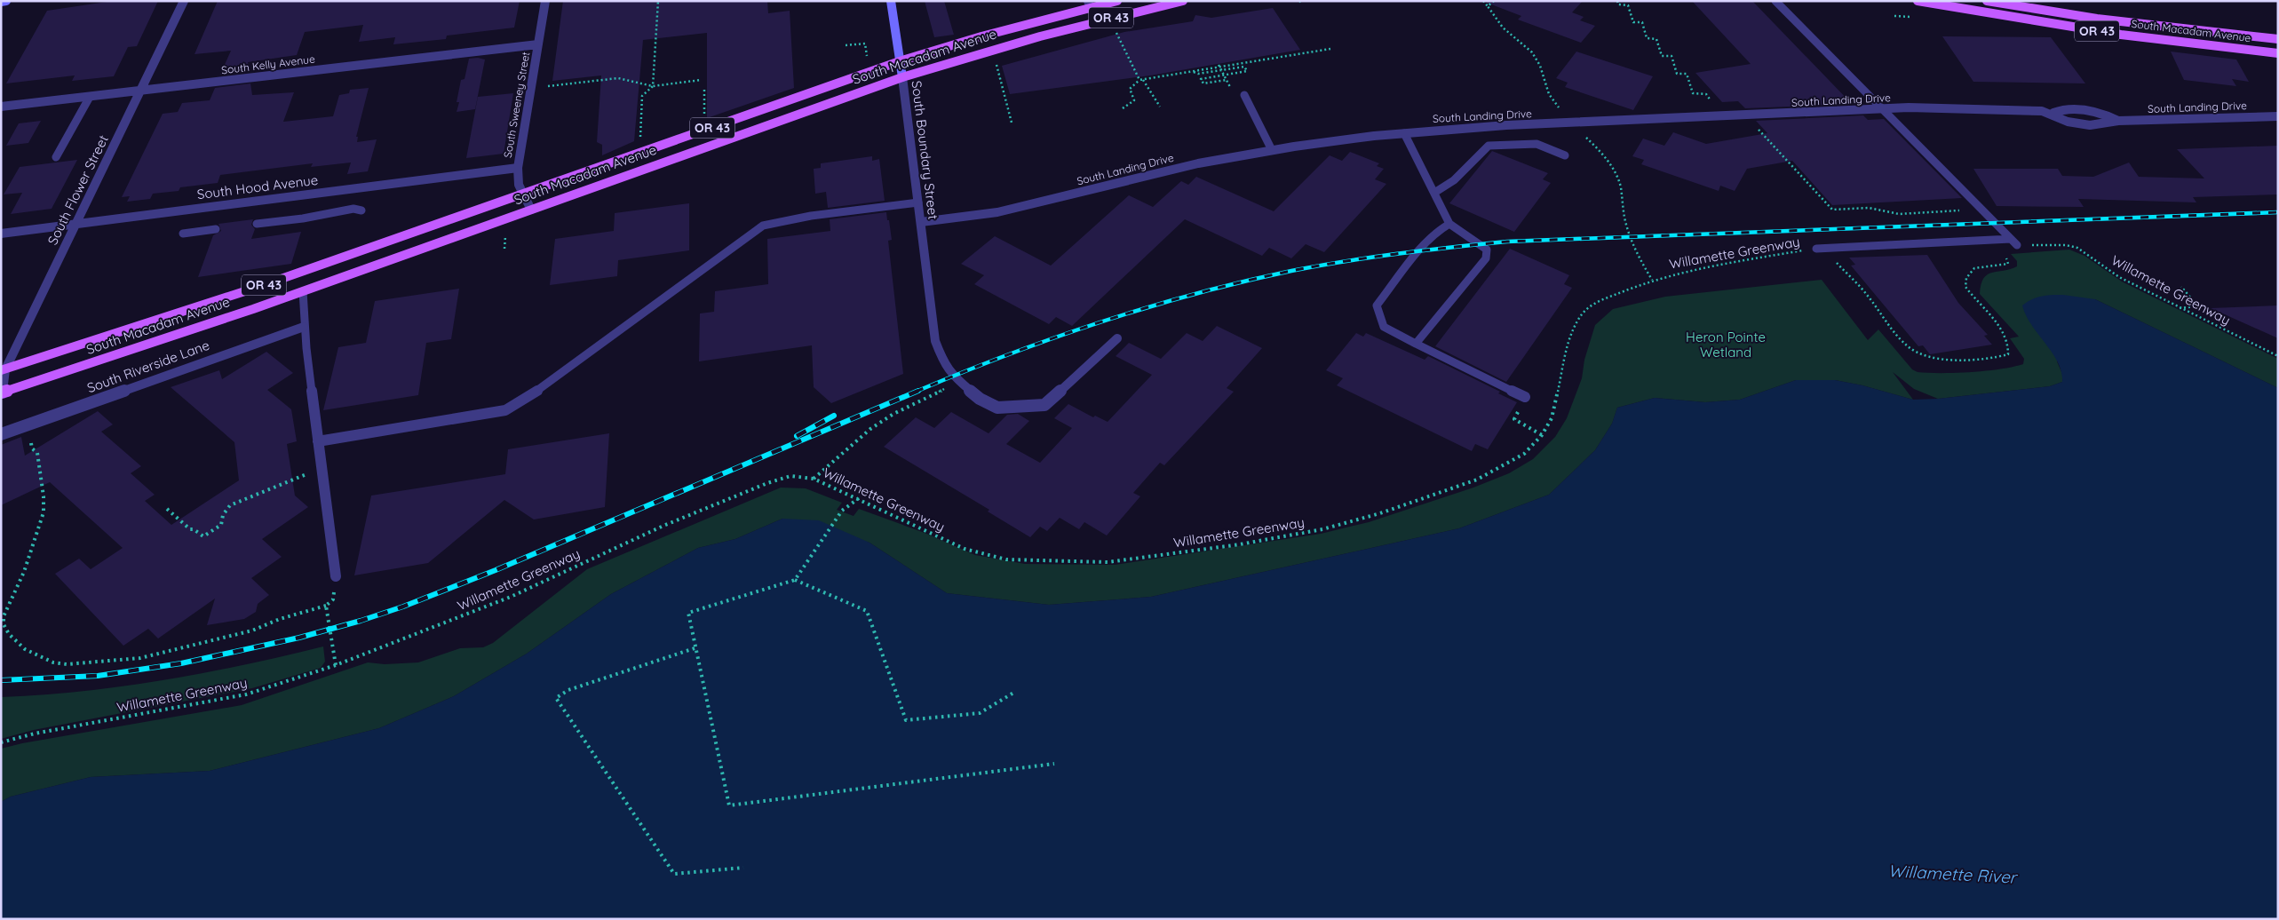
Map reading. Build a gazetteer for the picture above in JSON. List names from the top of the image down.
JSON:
{
  "streets": {
    "main road": ["OR 43", "South Macadam Avenue"],
    "street": [
      "South Kelly Avenue",
      "South Landing Drive",
      "South Sweeney Street",
      "South Boundary Street",
      "South Hood Avenue",
      "South Flower Street",
      "South Riverside Lane"
    ],
    "path": ["Willamette Greenway"]
  },
  "crossings": [
    ["South Macadam Avenue", "South Sweeney Street"],
    ["South Macadam Avenue", "South Boundary Street"],
    ["South Macadam Avenue", "South Flower Street"],
    ["South Kelly Avenue", "South Sweeney Street"],
    ["South Kelly Avenue", "South Flower Street"],
    ["South Landing Drive", "South Boundary Street"],
    ["South Sweeney Street", "South Hood Avenue"],
    ["South Hood Avenue", "South Flower Street"]
  ],
  "water": ["Willamette River"],
  "parks": ["Heron Pointe Wetland"]
}
